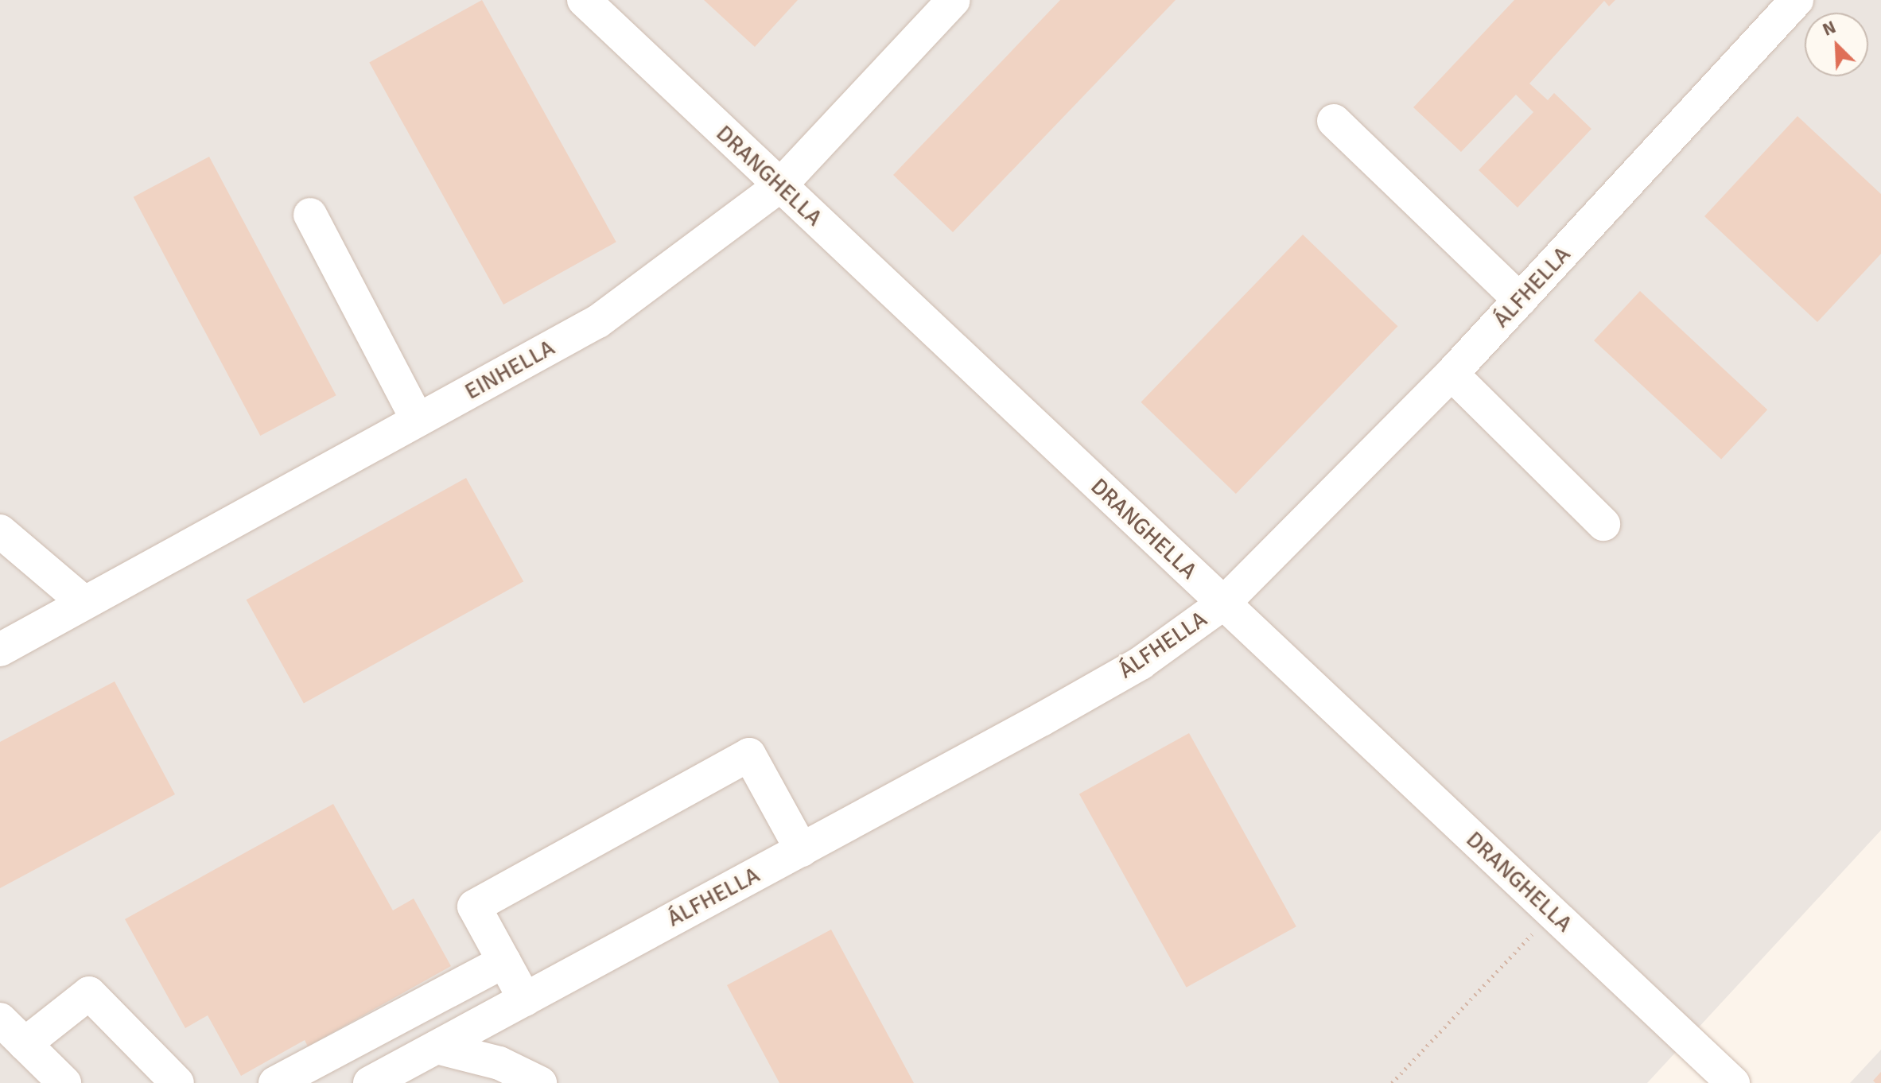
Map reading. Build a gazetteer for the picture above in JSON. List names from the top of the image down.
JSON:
{
  "streets": {
    "street": ["DRANGHELLA", "ÁLFHELLA", "EINHELLA"]
  },
  "crossings": [
    ["DRANGHELLA", "ÁLFHELLA"],
    ["DRANGHELLA", "EINHELLA"]
  ],
  "north": "top left"
}
